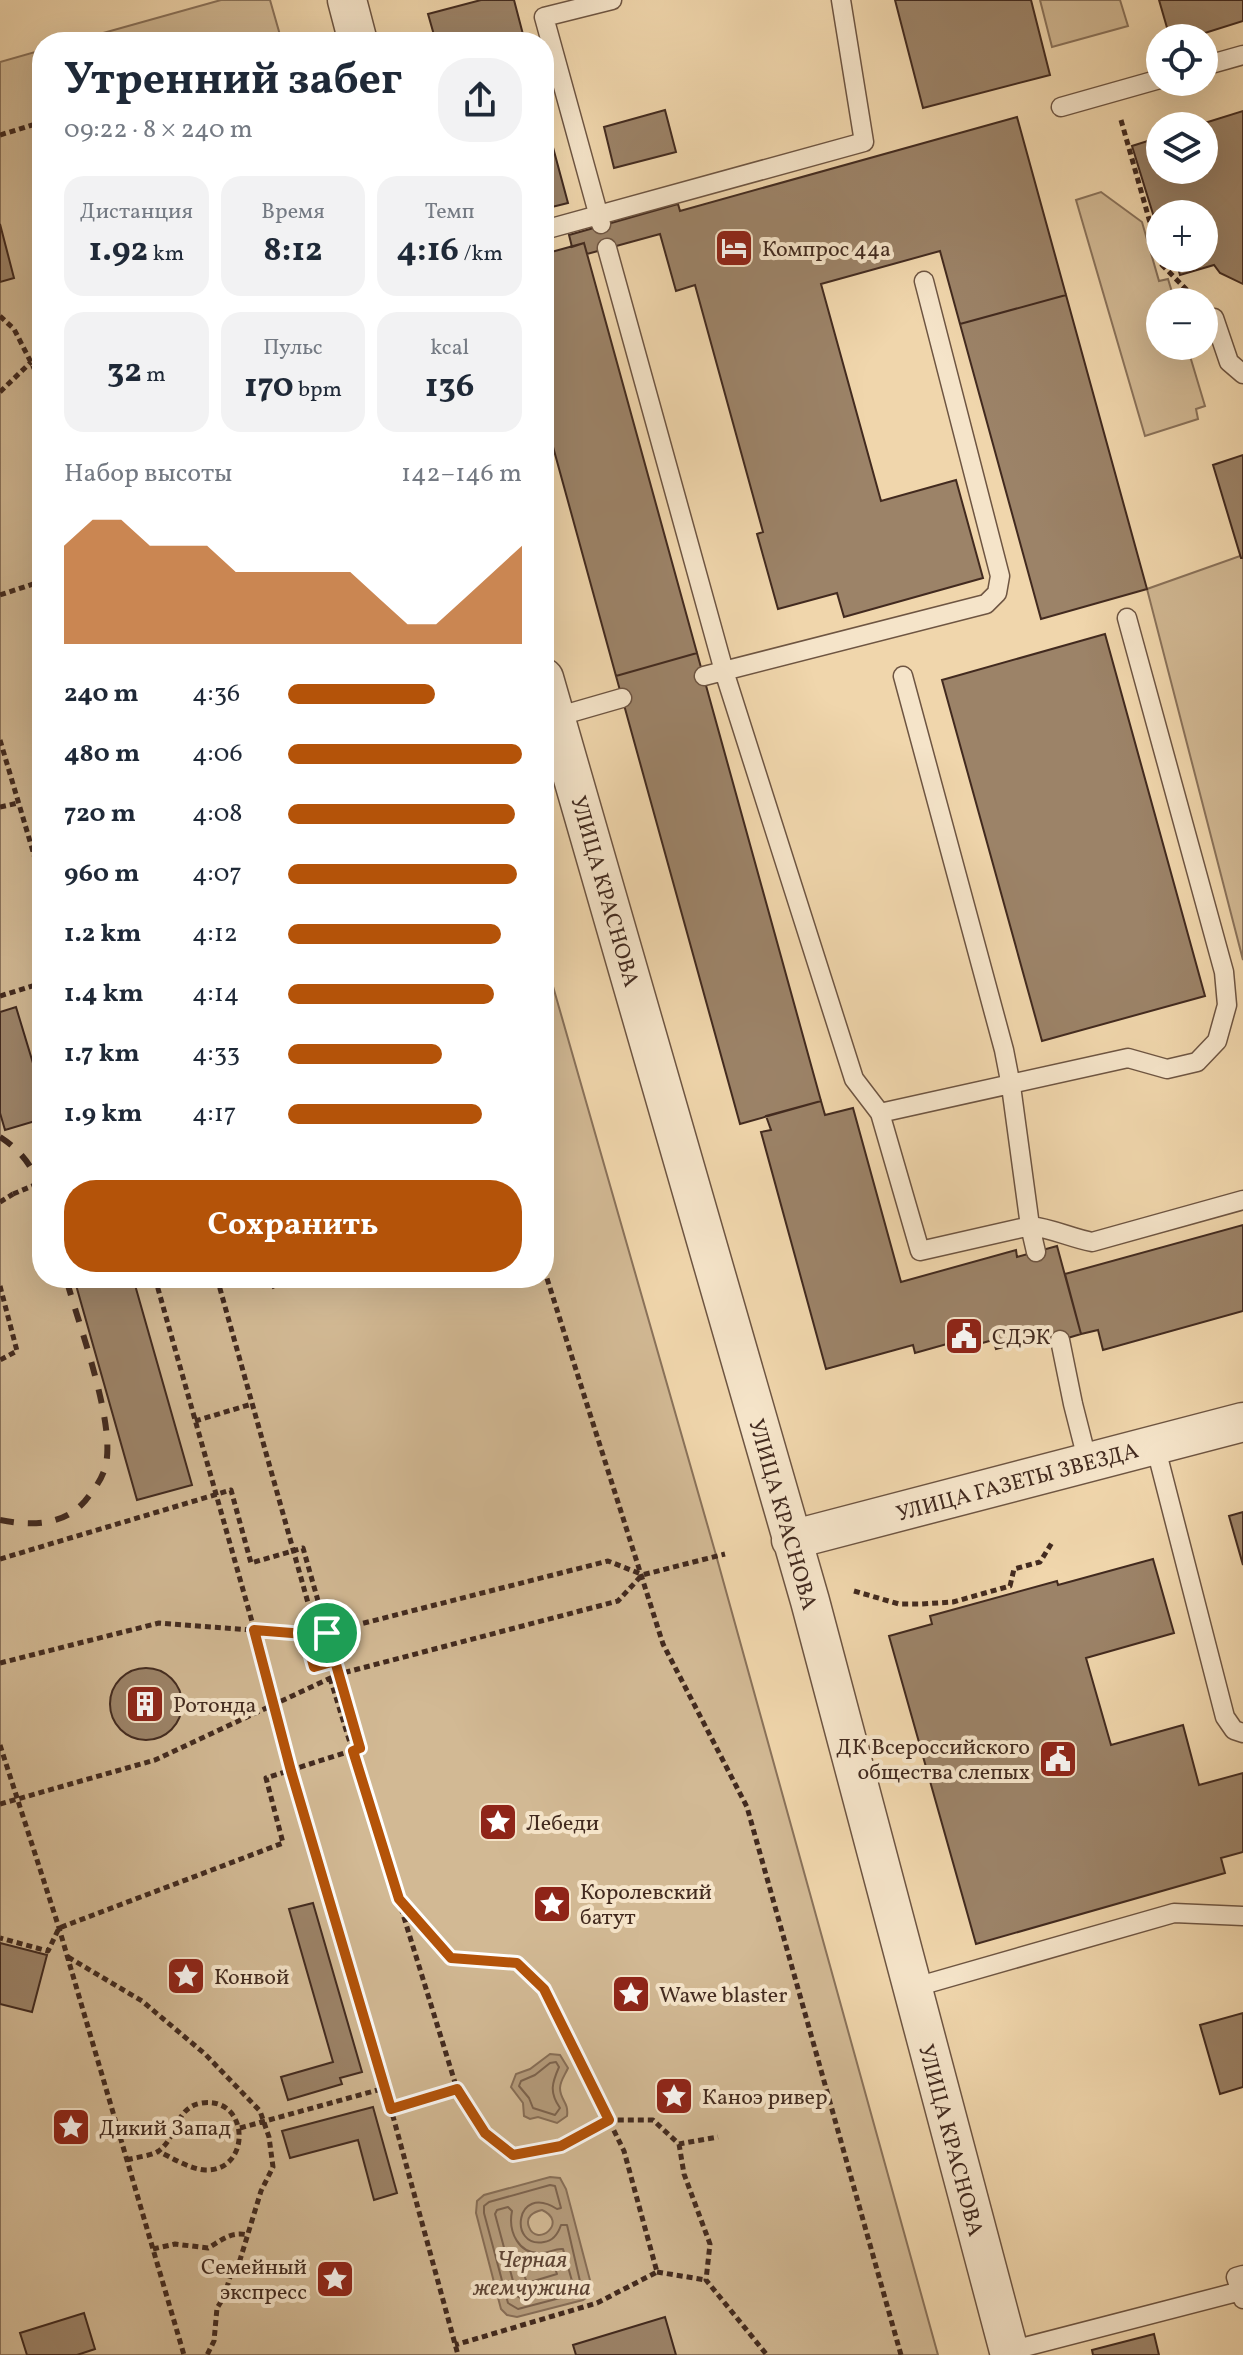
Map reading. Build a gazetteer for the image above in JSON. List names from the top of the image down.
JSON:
{
  "streets": {
    "street": ["УЛИЦА КРАСНОВА", "УЛИЦА ГАЗЕТЫ ЗВЕЗДА"]
  },
  "crossings": [
    ["УЛИЦА КРАСНОВА", "УЛИЦА ГАЗЕТЫ ЗВЕЗДА"]
  ],
  "water": ["Черная жемчужина"],
  "places": {
    "hotel": ["Компрос 44а"],
    "public building": ["СДЭК", "ДК Всероссийского общества слепых"],
    "building": ["Ротонда"],
    "place": [
      "Лебеди",
      "Королевский батут",
      "Конвой",
      "Wawe blaster",
      "Каноэ ривер",
      "Дикий Запад",
      "Семейный экспресс"
    ]
  },
  "page": {
    "map_buttons": ["+", "−"],
    "heading": ["Утренний забег", "09:22 · 8 × 240 m"],
    "stats": [
      ["Дистанция", "1.92 km"],
      ["Время", "8:12"],
      ["Темп", "4:16 /km"],
      ["32 m"],
      ["Пульс", "170 bpm"],
      ["kcal", "136"]
    ],
    "chart": ["Набор высоты", "142–146 m"],
    "list": [
      {
        "name": "240 m",
        "note": "4:36"
      },
      {
        "name": "480 m",
        "note": "4:06"
      },
      {
        "name": "720 m",
        "note": "4:08"
      },
      {
        "name": "960 m",
        "note": "4:07"
      },
      {
        "name": "1.2 km",
        "note": "4:12"
      },
      {
        "name": "1.4 km",
        "note": "4:14"
      },
      {
        "name": "1.7 km",
        "note": "4:33"
      },
      {
        "name": "1.9 km",
        "note": "4:17"
      }
    ],
    "buttons": "Сохранить"
  }
}
